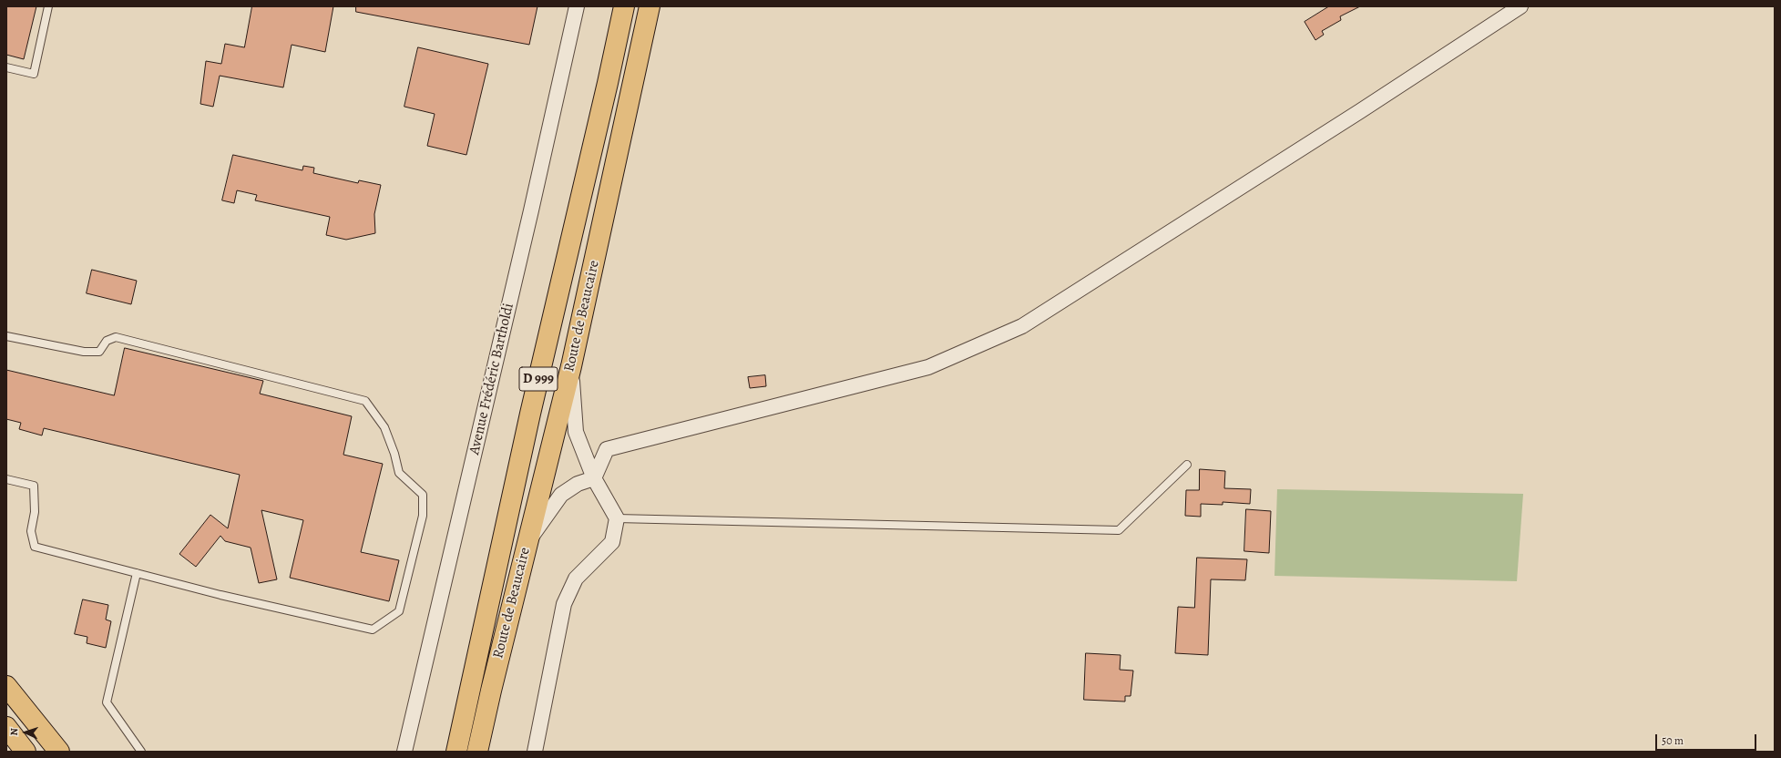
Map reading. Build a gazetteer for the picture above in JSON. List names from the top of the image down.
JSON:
{
  "streets": {
    "main road": ["Route de Beaucaire", "D 999"],
    "street": ["Avenue Frédéric Bartholdi"]
  },
  "scale_bar": "50 m",
  "north": "left"
}
